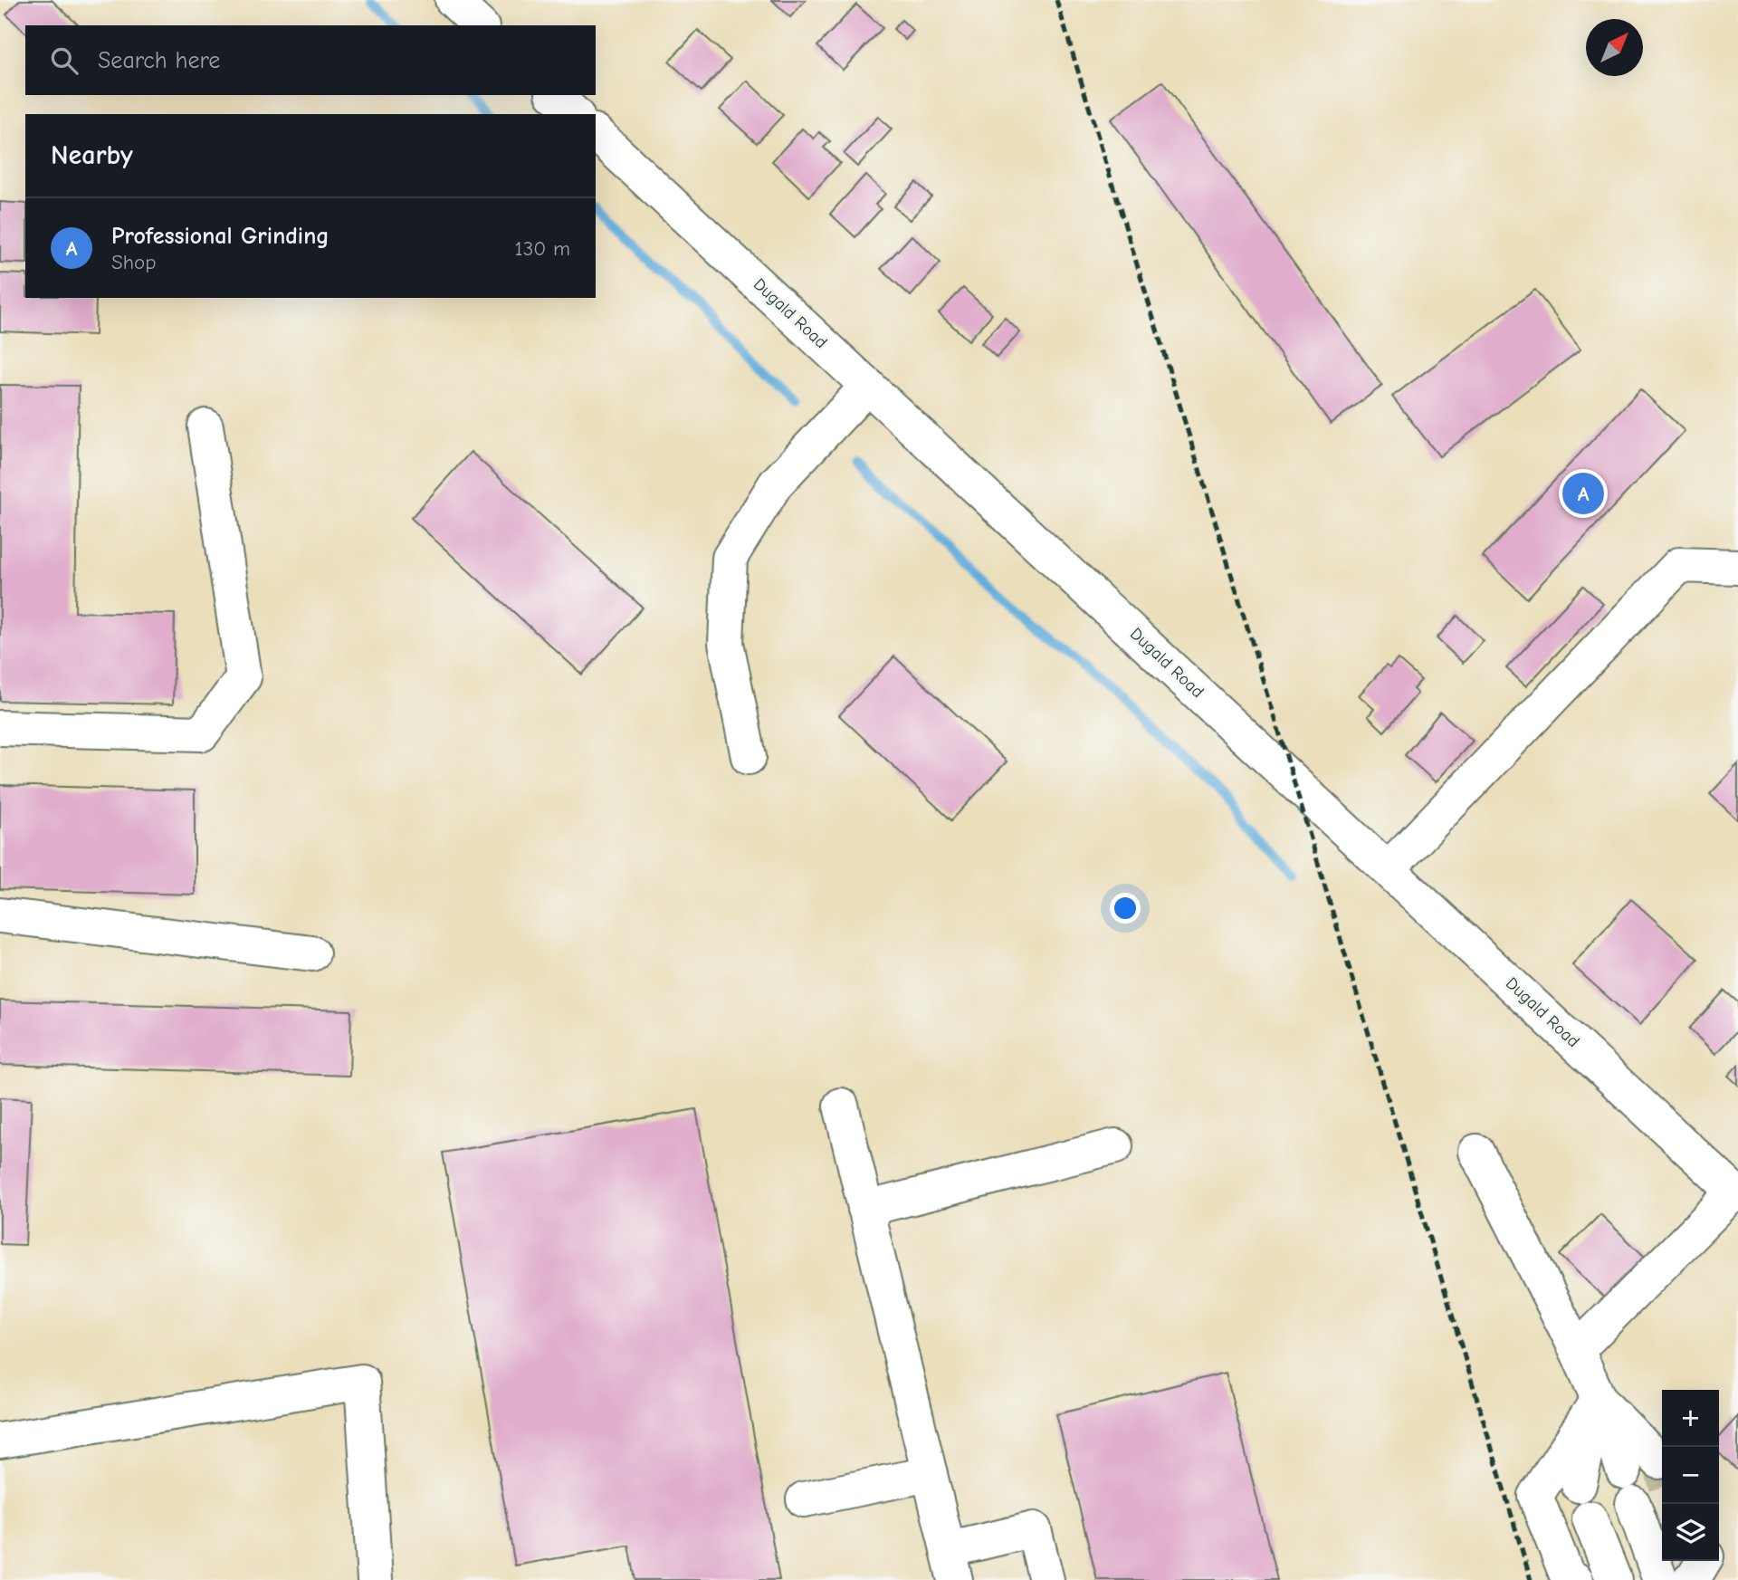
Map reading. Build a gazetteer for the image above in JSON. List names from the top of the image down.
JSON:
{
  "streets": {
    "street": ["Dugald Road"]
  },
  "north": "top right",
  "page": {
    "search": "Search here",
    "heading": "Nearby",
    "list": [
      {
        "mark": "A",
        "name": "Professional Grinding",
        "note": "Shop",
        "value": "130 m"
      }
    ],
    "pins": "A",
    "map_buttons": ["+", "−"]
  }
}
